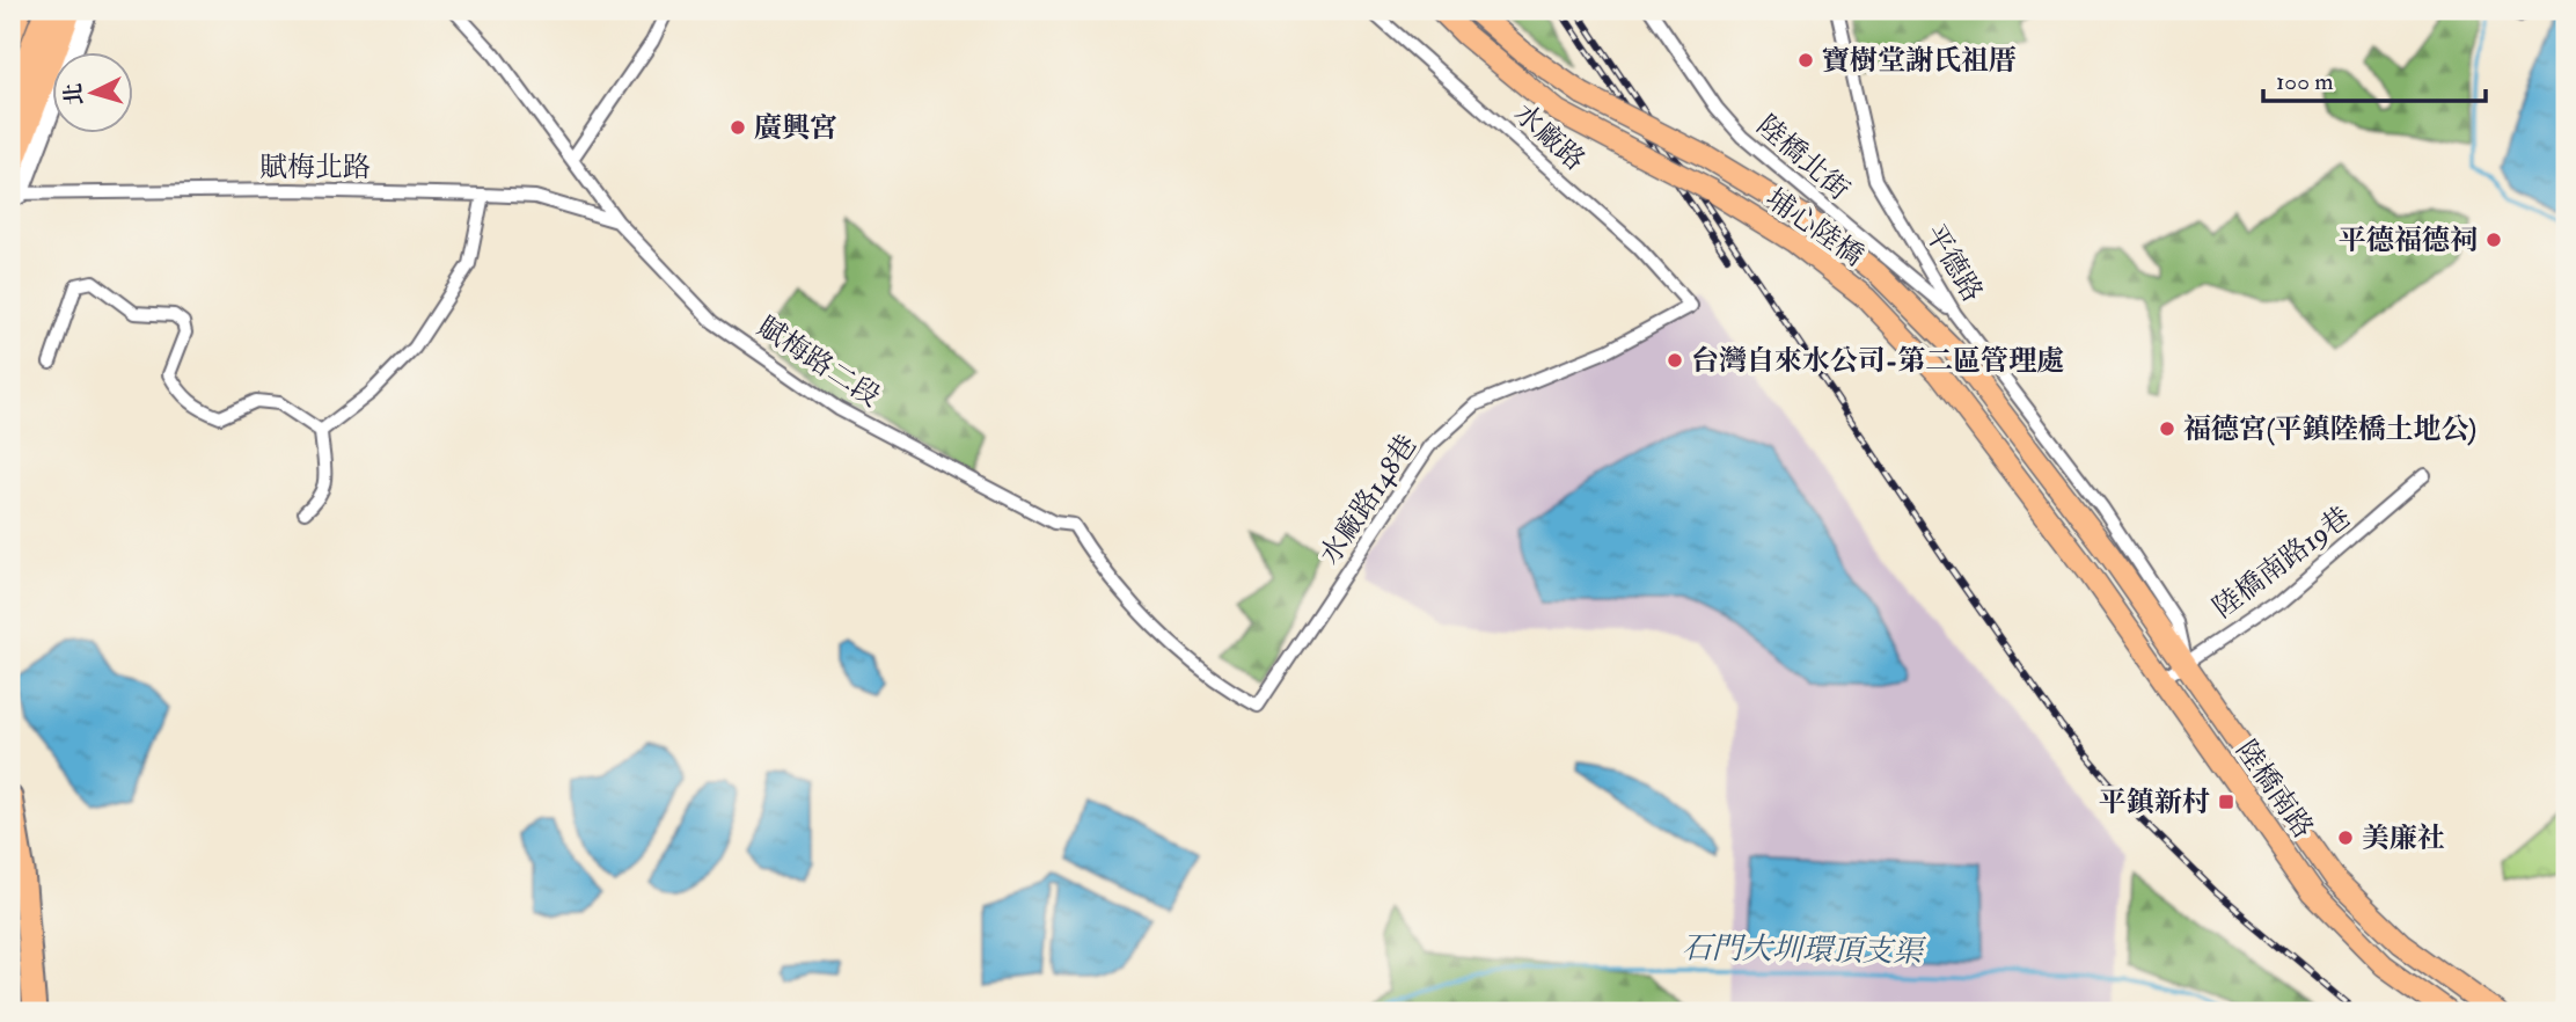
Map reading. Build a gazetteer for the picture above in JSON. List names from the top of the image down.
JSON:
{
  "streets": {
    "main road": ["埔心陸橋", "陸橋南路"],
    "street": [
      "水廠路",
      "陸橋北街",
      "賦梅北路",
      "平德路",
      "賦梅路二段",
      "水廠路148巷",
      "陸橋南路19巷"
    ]
  },
  "crossings": [
    ["水廠路", "水廠路148巷"],
    ["陸橋北街", "平德路"],
    ["賦梅北路", "賦梅路二段"],
    ["埔心陸橋", "陸橋南路"],
    ["平德路", "陸橋南路"],
    ["賦梅路二段", "水廠路148巷"],
    ["陸橋南路19巷", "陸橋南路"]
  ],
  "water": ["石門大圳環頂支渠"],
  "places": {
    "other": [
      "寶樹堂謝氏祖厝",
      "廣興宮",
      "平德福德祠",
      "台灣自來水公司-第二區管理處",
      "福德宮(平鎮陸橋土地公)",
      "美廉社"
    ],
    "transit": ["平鎮新村"]
  },
  "scale_bar": "100 m",
  "north": "left"
}
